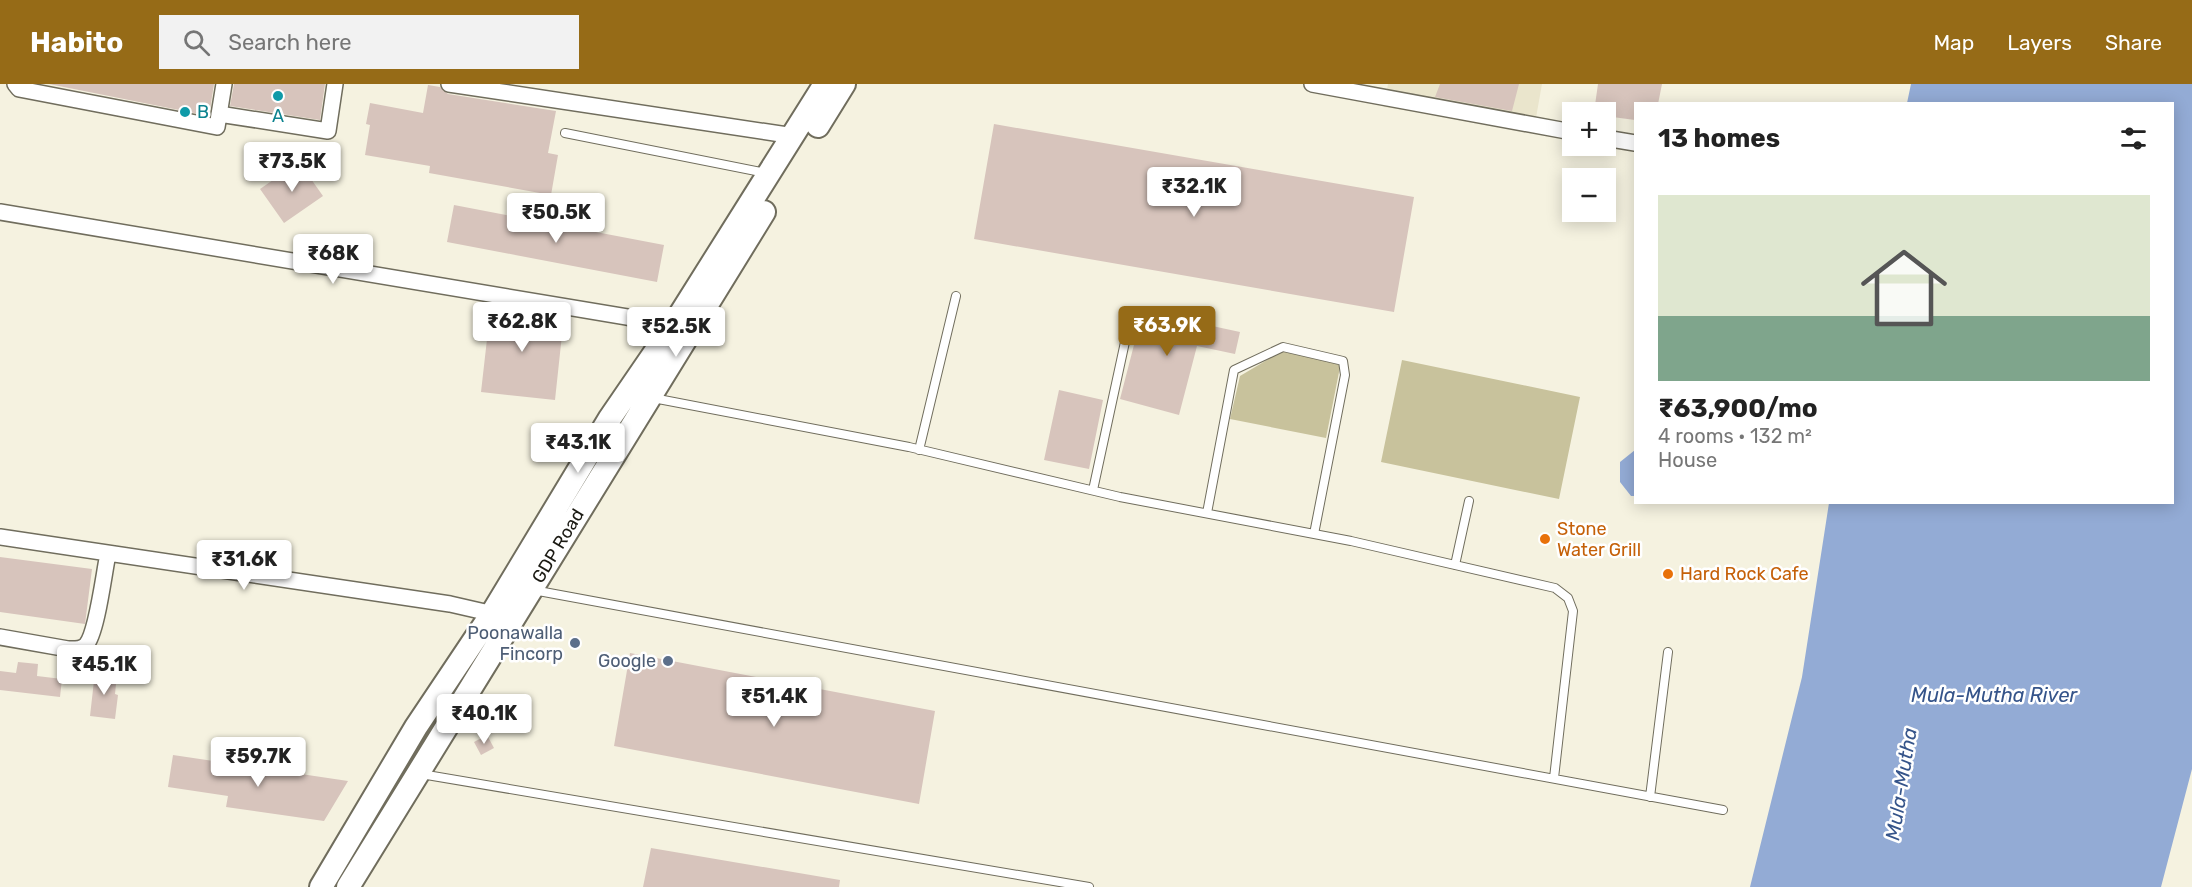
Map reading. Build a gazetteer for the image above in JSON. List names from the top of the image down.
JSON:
{
  "streets": {
    "main road": ["GDP Road"]
  },
  "water": ["Mula-Mutha River", "Mula-Mutha"],
  "places": [
    "A",
    "B",
    "Stone Water Grill",
    "Hard Rock Cafe",
    "Poonawalla Fincorp",
    "Google"
  ],
  "page": {
    "header": "Habito",
    "search": "Search here",
    "nav": ["Map", "Layers", "Share"],
    "map_buttons": ["+", "−"],
    "heading": "13 homes",
    "price": [
      "₹73.5K",
      "₹32.1K",
      "₹50.5K",
      "₹68K",
      "₹62.8K",
      "₹63.9K",
      "₹52.5K",
      "₹43.1K",
      "₹31.6K",
      "₹45.1K",
      "₹51.4K",
      "₹40.1K",
      "₹59.7K"
    ],
    "list": [
      {
        "name": "₹63,900/mo",
        "note": "4 rooms · 132 m² · House"
      }
    ]
  }
}
